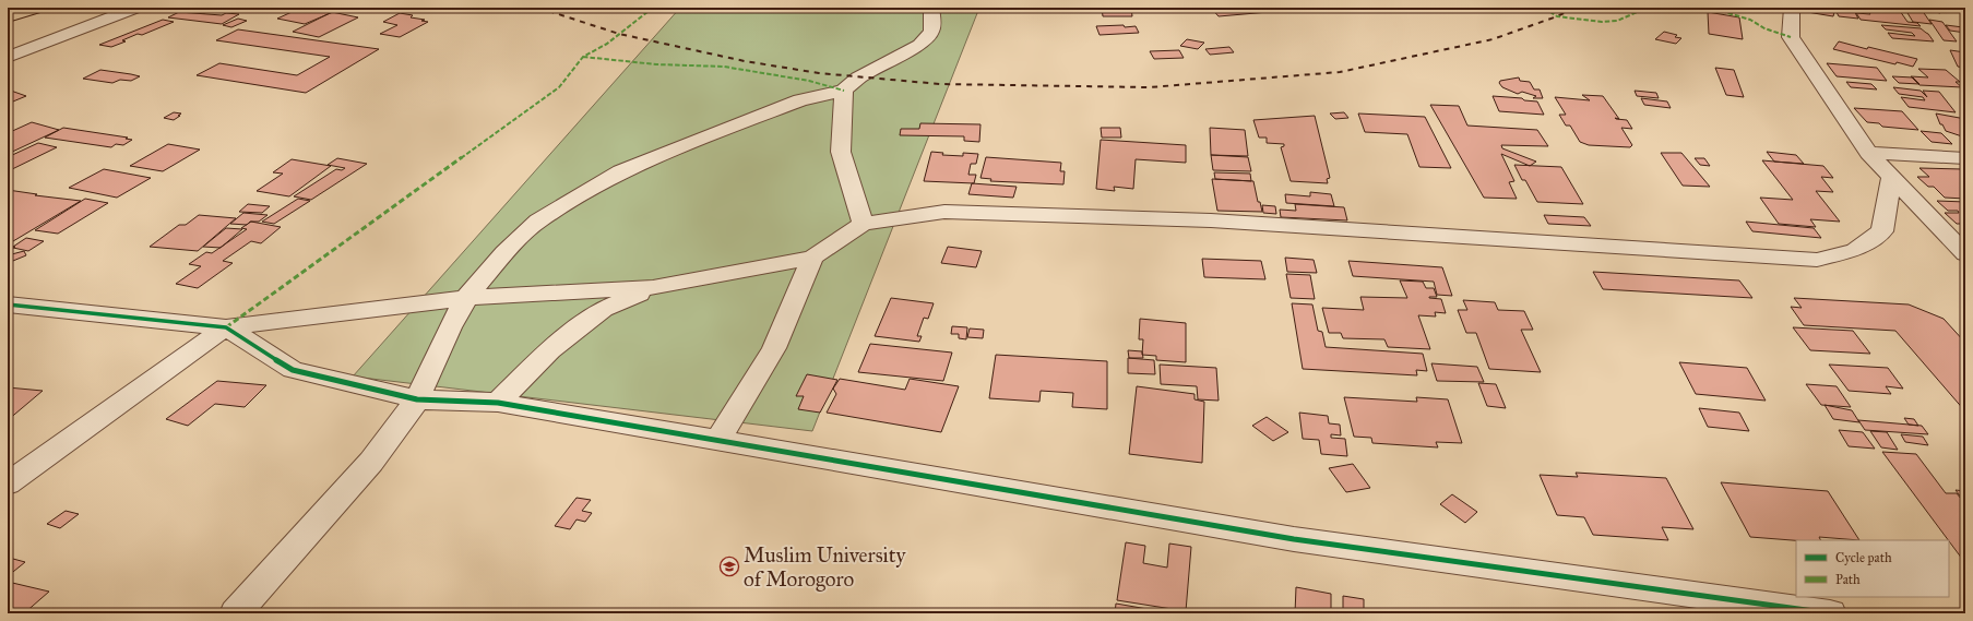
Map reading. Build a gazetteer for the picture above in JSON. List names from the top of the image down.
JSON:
{
  "places": {
    "school or university": ["Muslim University of Morogoro"]
  },
  "legend": ["Cycle path", "Path"]
}
